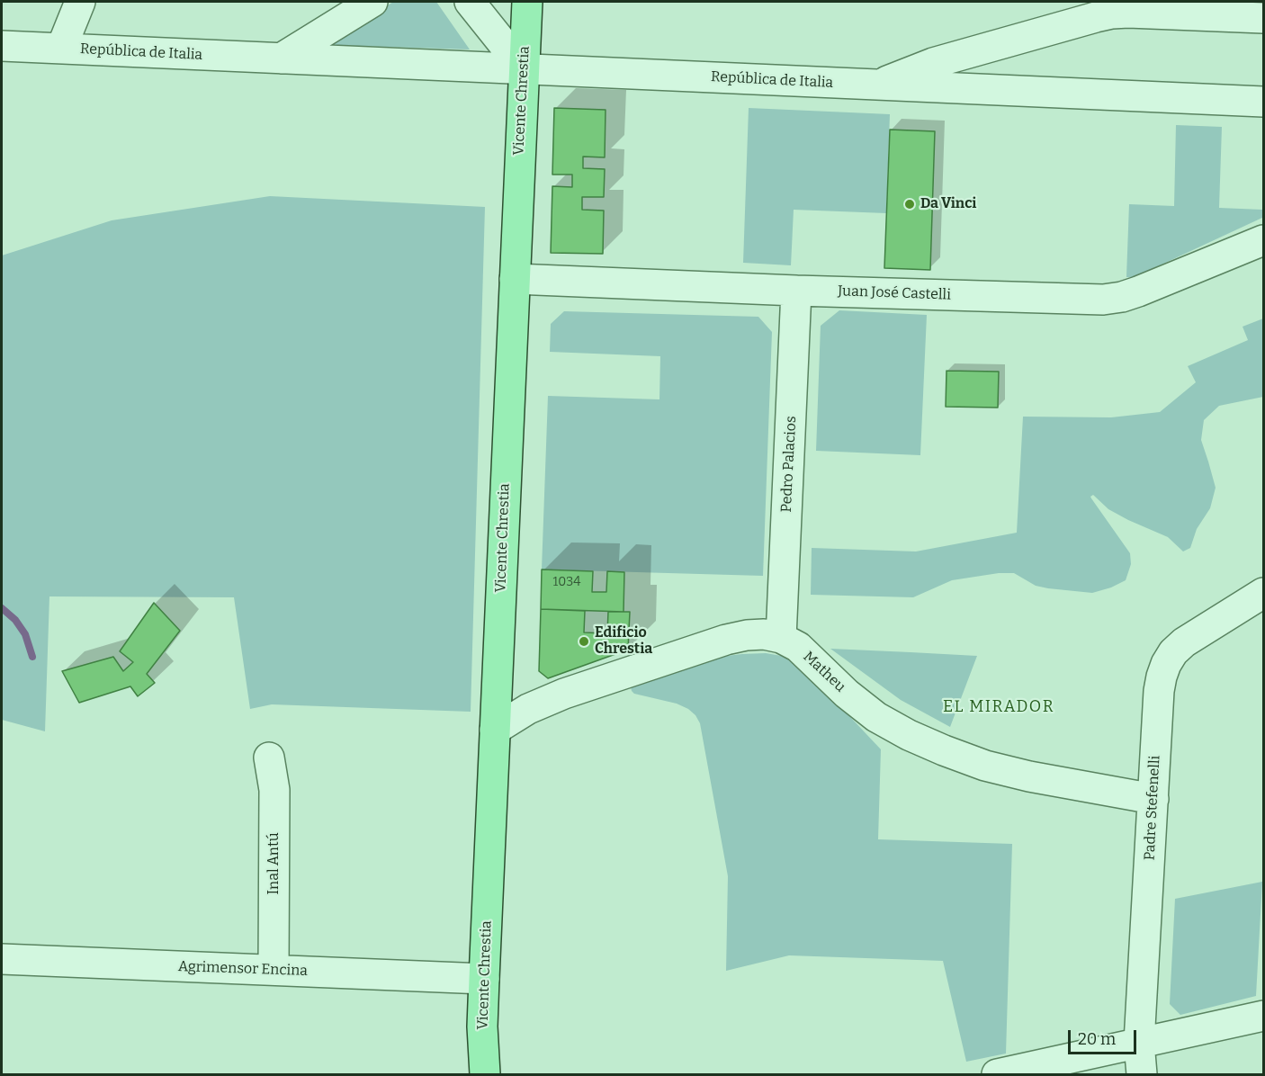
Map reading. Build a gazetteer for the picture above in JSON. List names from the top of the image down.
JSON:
{
  "streets": {
    "main road": ["Vicente Chrestia"],
    "street": [
      "República de Italia",
      "Juan José Castelli",
      "Pedro Palacios",
      "Matheu",
      "Padre Stefenelli",
      "Inal Antú",
      "Agrimensor Encina"
    ]
  },
  "crossings": [
    ["República de Italia", "Vicente Chrestia"],
    ["Vicente Chrestia", "Juan José Castelli"],
    ["Vicente Chrestia", "Matheu"],
    ["Vicente Chrestia", "Agrimensor Encina"],
    ["Juan José Castelli", "Pedro Palacios"],
    ["Pedro Palacios", "Matheu"],
    ["Matheu", "Padre Stefenelli"],
    ["Inal Antú", "Agrimensor Encina"]
  ],
  "districts": ["EL MIRADOR"],
  "places": ["Da Vinci", "Edificio Chrestia"],
  "house_numbers": ["1034"],
  "scale_bar": "20 m"
}
